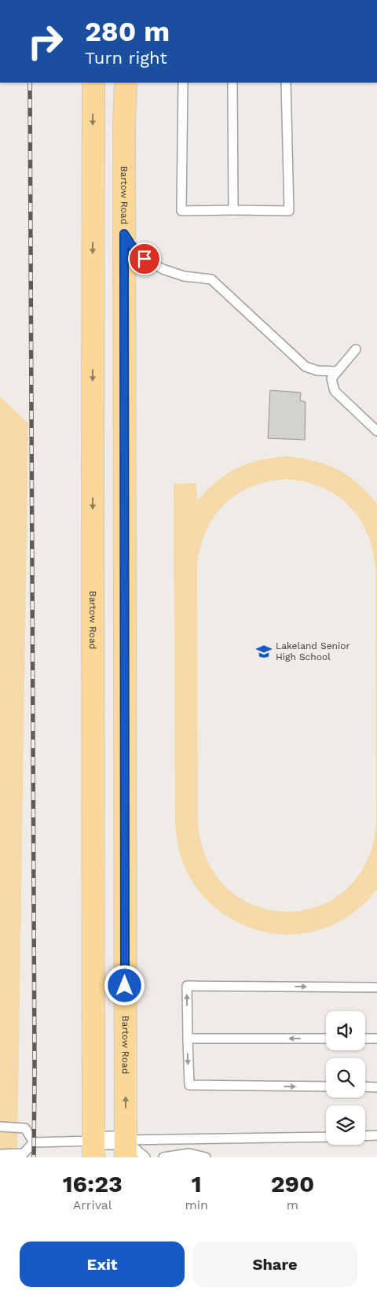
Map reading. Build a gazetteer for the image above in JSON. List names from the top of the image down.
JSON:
{
  "streets": {
    "main road": ["Bartow Road"]
  },
  "places": {
    "school or university": ["Lakeland Senior High School"]
  },
  "page": {
    "turn": ["280 m", "Turn right"],
    "eta": [
      "16:23",
      "Arrival",
      "1",
      "min",
      "290",
      "m"
    ],
    "buttons": ["Exit", "Share"]
  }
}
